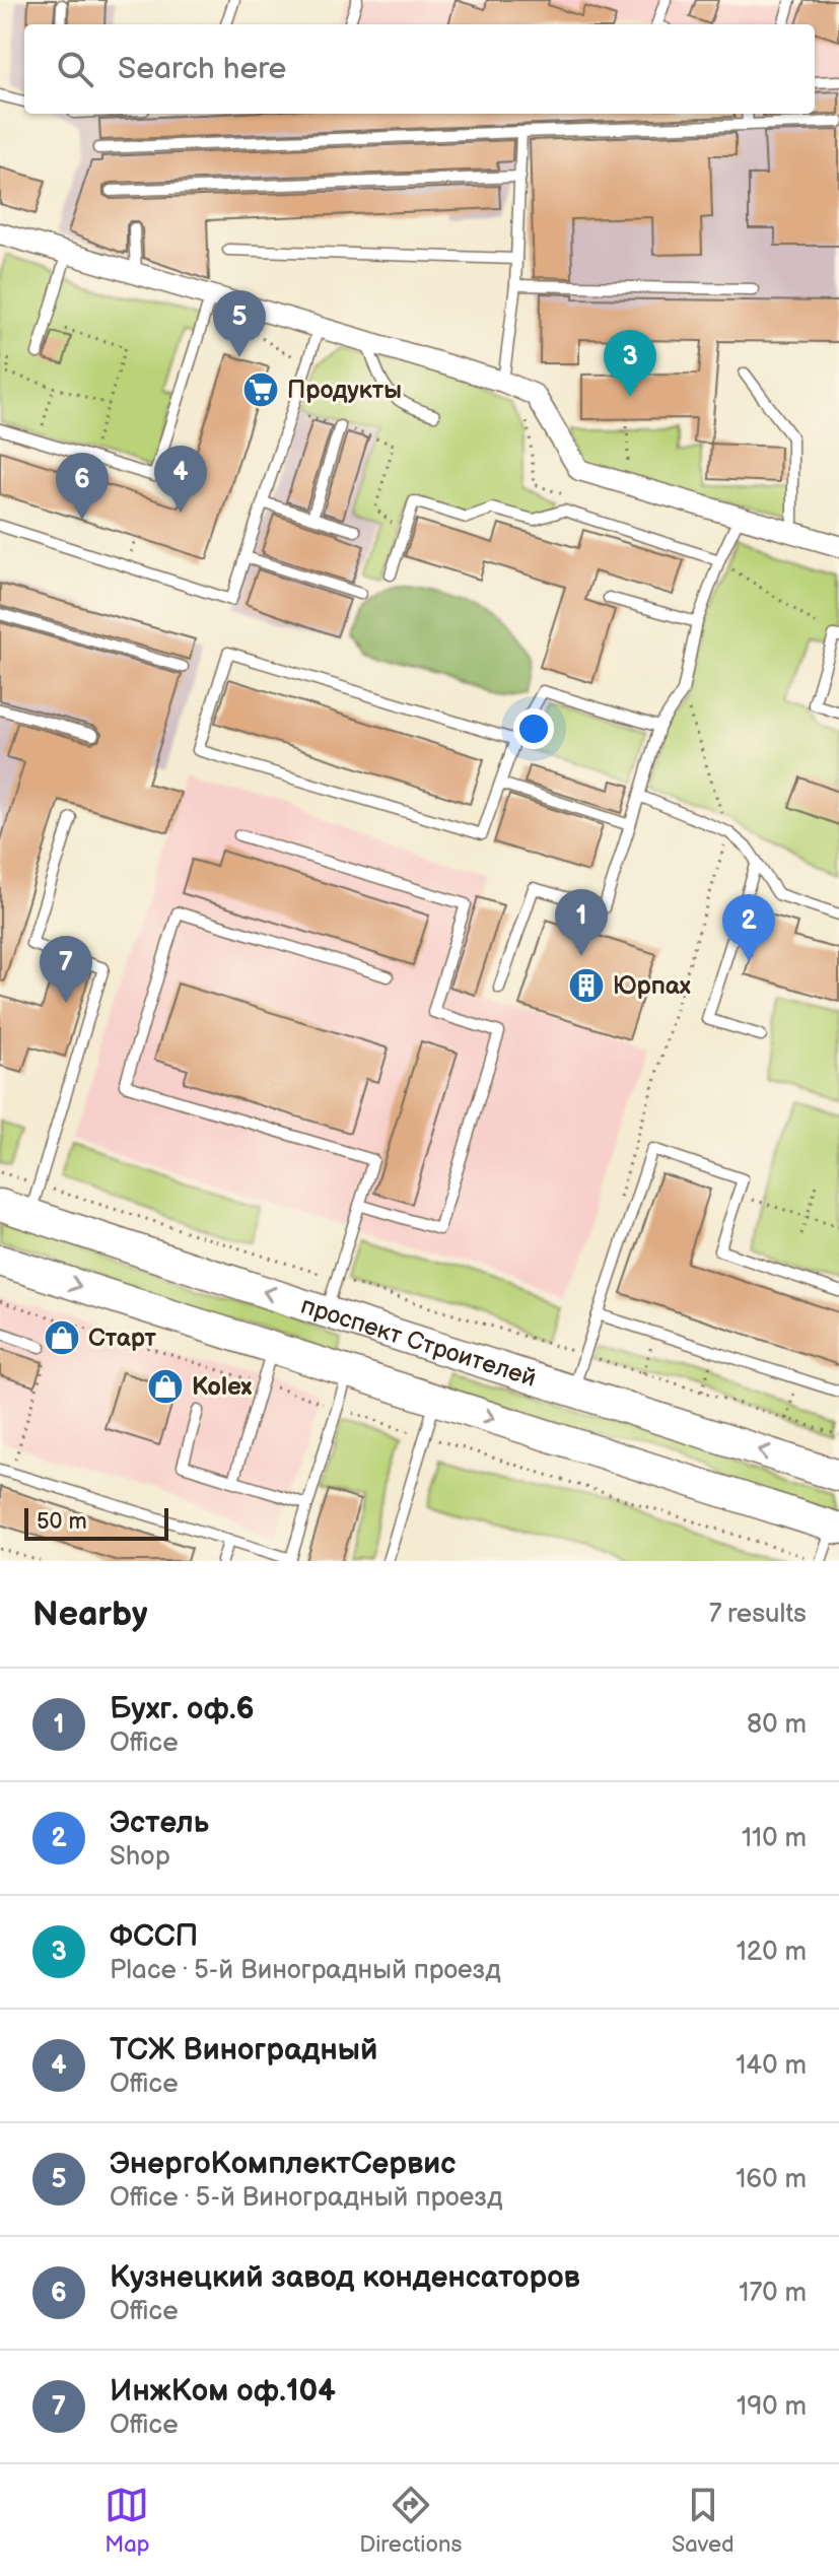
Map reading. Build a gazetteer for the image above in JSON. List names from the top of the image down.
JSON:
{
  "streets": {
    "main road": ["проспект Строителей"]
  },
  "places": {
    "supermarket": ["Продукты"],
    "building": ["Юрпах"],
    "shop": ["Старт", "Kolex"]
  },
  "scale_bar": "50 m",
  "page": {
    "search": "Search here",
    "pins": [
      "5",
      "3",
      "4",
      "6",
      "1",
      "2",
      "7"
    ],
    "scale": "50 m",
    "heading": ["Nearby", "7 results"],
    "list": [
      {
        "mark": "1",
        "name": "Бухг. оф.6",
        "note": "Office",
        "value": "80 m"
      },
      {
        "mark": "2",
        "name": "Эстель",
        "note": "Shop",
        "value": "110 m"
      },
      {
        "mark": "3",
        "name": "ФССП",
        "note": "Place · 5-й Виноградный проезд",
        "value": "120 m"
      },
      {
        "mark": "4",
        "name": "ТСЖ Виноградный",
        "note": "Office",
        "value": "140 m"
      },
      {
        "mark": "5",
        "name": "ЭнергоКомплектСервис",
        "note": "Office · 5-й Виноградный проезд",
        "value": "160 m"
      },
      {
        "mark": "6",
        "name": "Кузнецкий завод конденсаторов",
        "note": "Office",
        "value": "170 m"
      },
      {
        "mark": "7",
        "name": "ИнжКом оф.104",
        "note": "Office",
        "value": "190 m"
      }
    ],
    "nav": ["Map", "Directions", "Saved"]
  }
}
